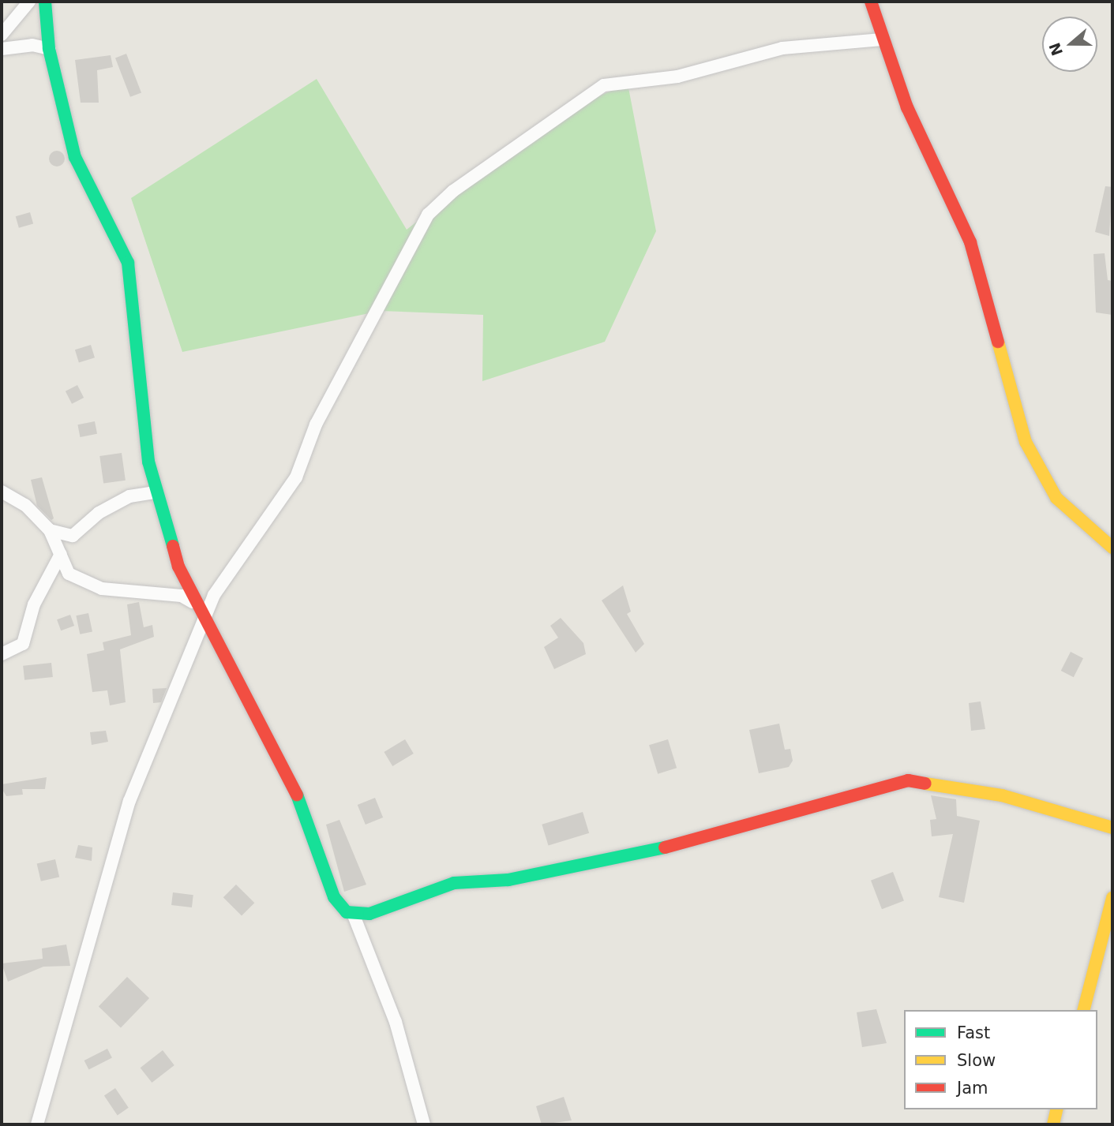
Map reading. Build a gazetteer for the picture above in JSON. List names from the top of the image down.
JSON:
{
  "legend": ["Fast", "Slow", "Jam"],
  "north": "left"
}
